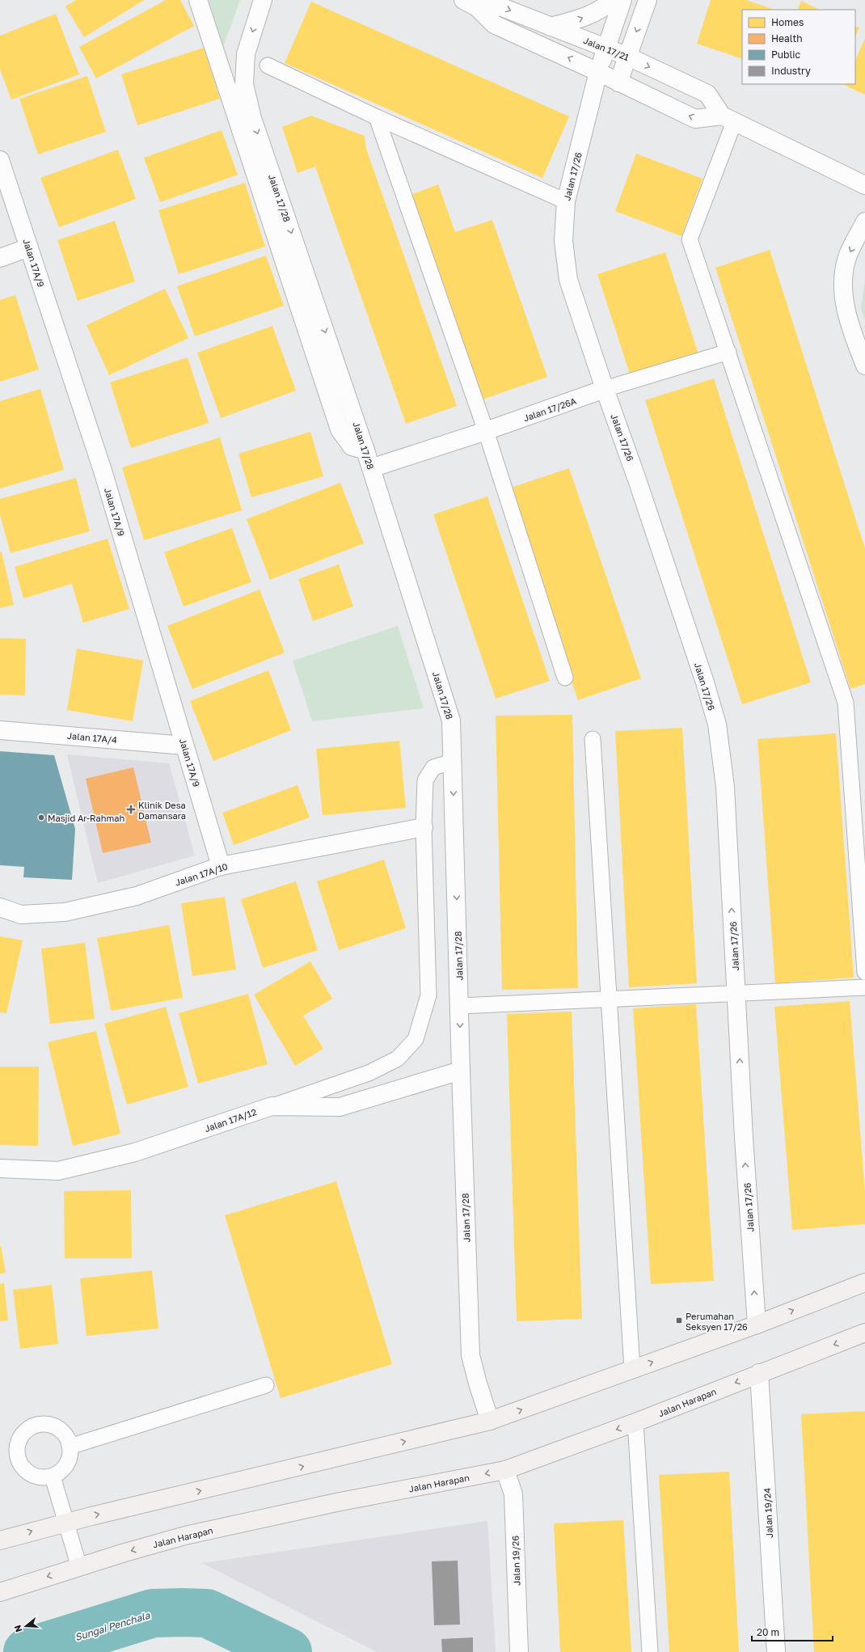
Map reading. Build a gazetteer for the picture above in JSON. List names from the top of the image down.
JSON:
{
  "streets": {
    "main road": ["Jalan Harapan"],
    "street": [
      "Jalan 17/21",
      "Jalan 17/26",
      "Jalan 17/28",
      "Jalan 17A/9",
      "Jalan 17/26A",
      "Jalan 17A/4",
      "Jalan 17A/10",
      "Jalan 17A/12",
      "Jalan 19/24",
      "Jalan 19/26"
    ]
  },
  "crossings": [
    ["Jalan 17/21", "Jalan 17/26"],
    ["Jalan 17/26", "Jalan 17/26A"],
    ["Jalan 17/28", "Jalan 17/26A"],
    ["Jalan 17/28", "Jalan 17A/12"],
    ["Jalan 17A/9", "Jalan 17A/4"],
    ["Jalan 17A/9", "Jalan 17A/10"],
    ["Jalan Harapan", "Jalan 19/24"],
    ["Jalan Harapan", "Jalan 19/26"]
  ],
  "one_way": ["Jalan 17/26"],
  "water": ["Sungai Penchala"],
  "places": {
    "health": ["Klinik Desa Damansara"],
    "other": ["Masjid Ar-Rahmah"],
    "transit": ["Perumahan Seksyen 17/26"]
  },
  "legend": [
    "Homes",
    "Health",
    "Public",
    "Industry"
  ],
  "scale_bar": "20 m",
  "north": "left"
}
